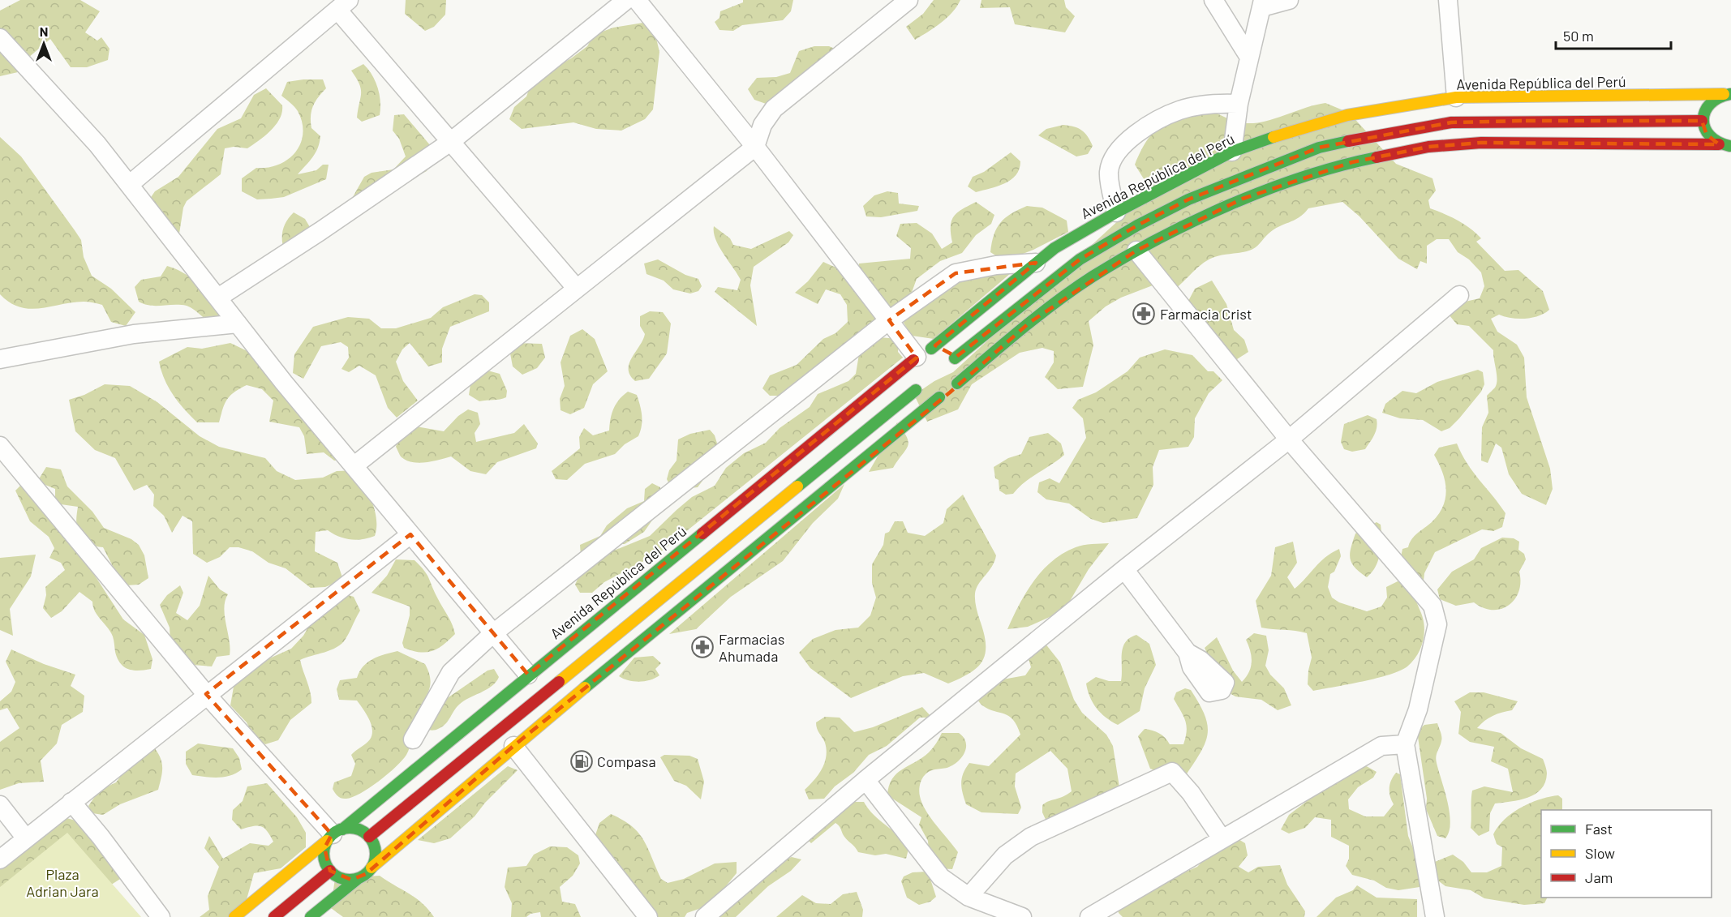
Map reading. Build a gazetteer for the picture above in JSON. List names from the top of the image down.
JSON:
{
  "streets": {
    "main road": ["Avenida República del Perú"]
  },
  "parks": ["Plaza Adrian Jara"],
  "places": {
    "pharmacy": ["Farmacia Crist", "Farmacias Ahumada"],
    "fuel station": ["Compasa"]
  },
  "legend": ["Fast", "Slow", "Jam"],
  "scale_bar": "50 m",
  "north": "top"
}
